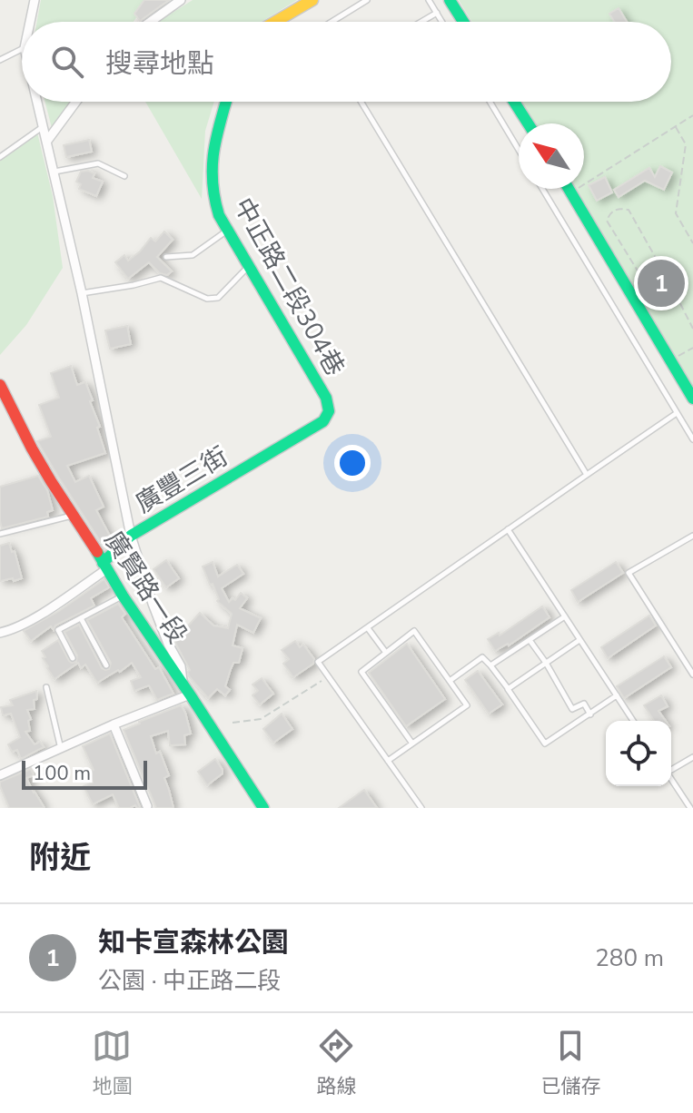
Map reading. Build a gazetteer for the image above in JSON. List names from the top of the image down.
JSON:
{
  "streets": {
    "street": ["中正路二段304巷", "廣豐三街", "廣賢路一段"]
  },
  "crossings": [
    ["中正路二段304巷", "廣豐三街"],
    ["廣豐三街", "廣賢路一段"]
  ],
  "scale_bar": "100 m",
  "north": "top left",
  "page": {
    "search": "搜尋地點",
    "pins": "1",
    "scale": "100 m",
    "heading": "附近",
    "list": [
      {
        "mark": "1",
        "name": "知卡宣森林公園",
        "note": "公園 · 中正路二段",
        "value": "280 m"
      }
    ],
    "nav": ["地圖", "路線", "已儲存"]
  }
}
